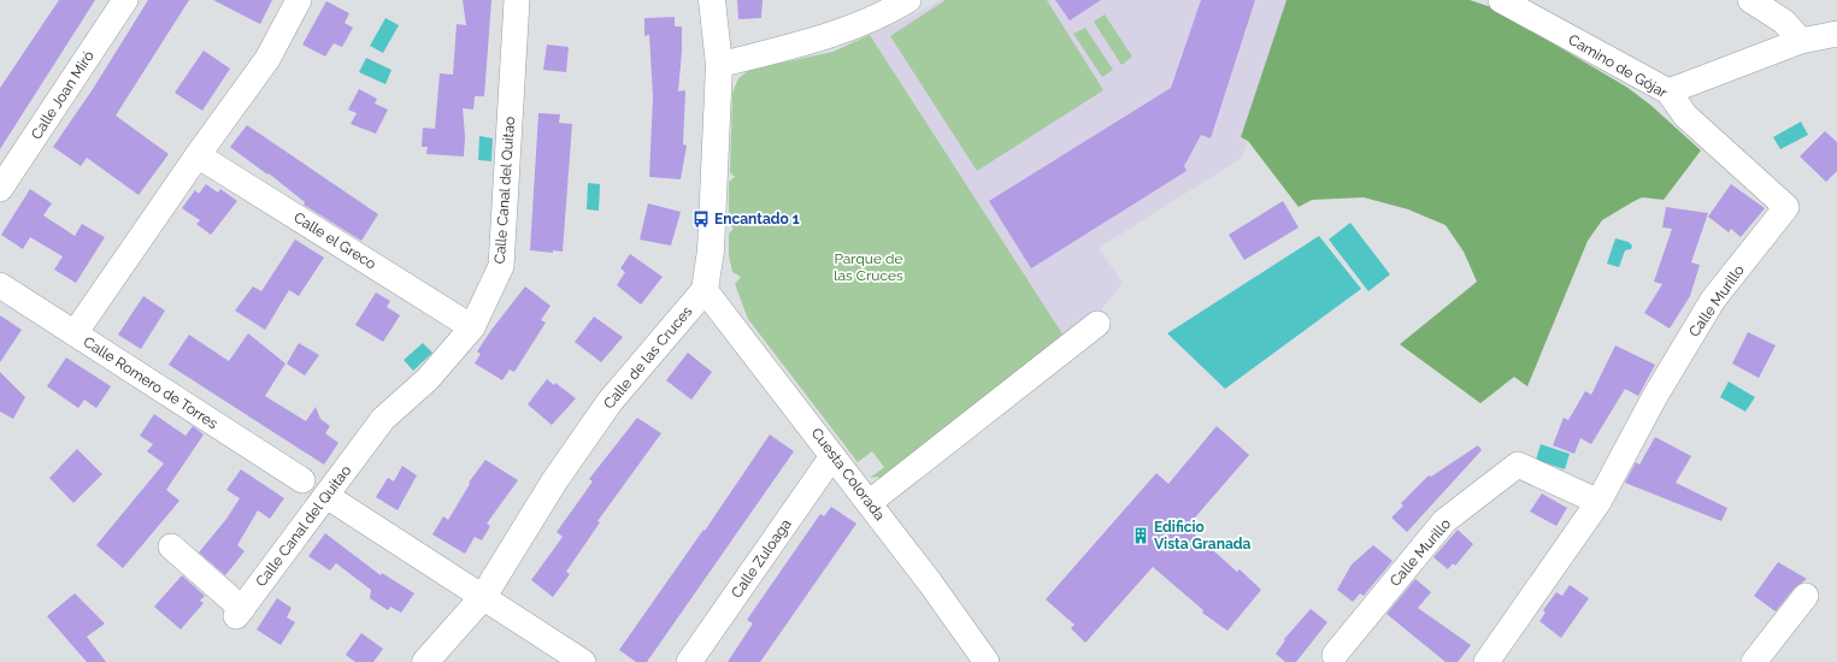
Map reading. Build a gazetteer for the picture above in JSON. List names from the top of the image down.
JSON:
{
  "streets": {
    "street": [
      "Camino de Gójar",
      "Calle Joan Miró",
      "Calle Canal del Quitao",
      "Calle el Greco",
      "Calle Murillo",
      "Calle de las Cruces",
      "Calle Romero de Torres",
      "Cuesta Colorada",
      "Calle Zuloaga"
    ]
  },
  "crossings": [
    ["Camino de Gójar", "Calle Murillo"],
    ["Calle Canal del Quitao", "Calle el Greco"],
    ["Calle de las Cruces", "Cuesta Colorada"],
    ["Cuesta Colorada", "Calle Zuloaga"]
  ],
  "parks": ["Parque de las Cruces"],
  "places": {
    "bus stop": ["Encantado 1"],
    "building": ["Edificio Vista Granada"]
  }
}
